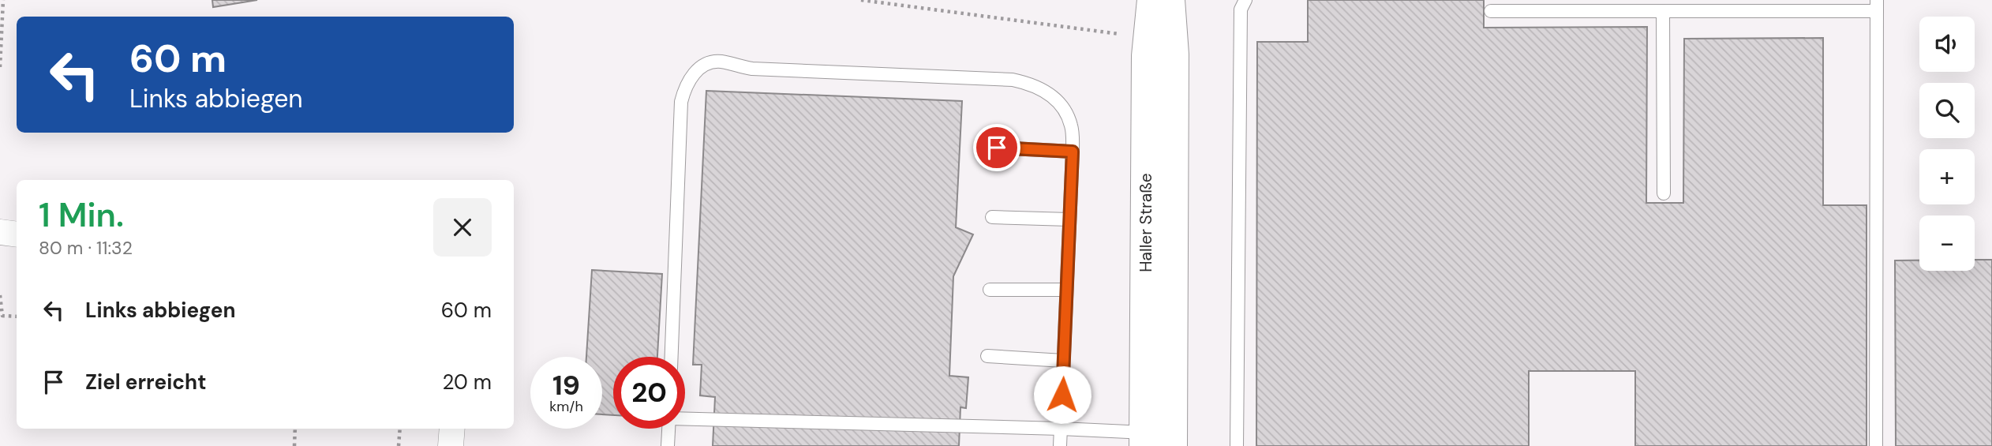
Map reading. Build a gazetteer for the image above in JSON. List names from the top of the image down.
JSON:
{
  "streets": {
    "main road": ["Haller Straße"]
  },
  "page": {
    "map_buttons": ["+", "−"],
    "turn": ["60 m", "Links abbiegen"],
    "heading": ["1 Min.", "80 m · 11:32"],
    "list": [
      {
        "name": "Links abbiegen",
        "value": "60 m"
      },
      {
        "name": "Ziel erreicht",
        "value": "20 m"
      }
    ],
    "speed": "19 km/h",
    "limit": "20"
  }
}
